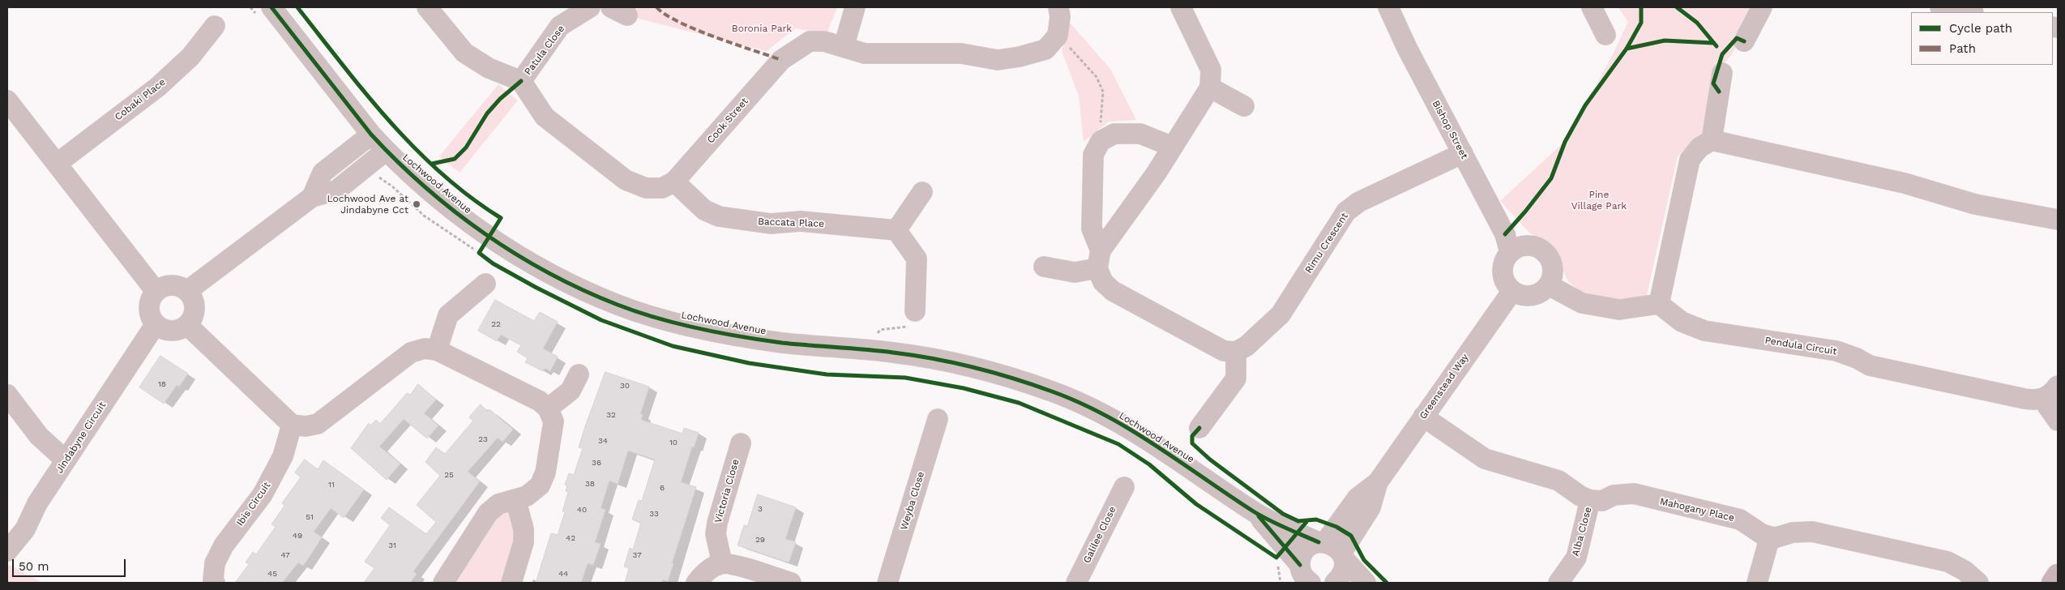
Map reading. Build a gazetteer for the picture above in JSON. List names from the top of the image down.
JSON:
{
  "streets": {
    "street": [
      "Patula Close",
      "Cobaki Place",
      "Cook Street",
      "Bishop Street",
      "Lochwood Avenue",
      "Baccata Place",
      "Rimu Crescent",
      "Pendula Circuit",
      "Greenstead Way",
      "Jindabyne Circuit",
      "Victoria Close",
      "Weyba Close",
      "Ibis Circuit",
      "Mahogany Place",
      "Alba Close",
      "Galilee Close"
    ]
  },
  "crossings": [
    ["Patula Close", "Cook Street"],
    ["Cook Street", "Baccata Place"],
    ["Bishop Street", "Rimu Crescent"],
    ["Bishop Street", "Greenstead Way"],
    ["Lochwood Avenue", "Greenstead Way"],
    ["Mahogany Place", "Alba Close"]
  ],
  "parks": ["Boronia Park", "Pine Village Park"],
  "places": ["Lochwood Ave at Jindabyne Cct"],
  "house_numbers": [
    "22",
    "18",
    "30",
    "32",
    "23",
    "34",
    "10",
    "36",
    "25",
    "38",
    "11",
    "6",
    "3",
    "40",
    "33",
    "51",
    "49",
    "42",
    "29",
    "31",
    "47",
    "37",
    "45",
    "44"
  ],
  "legend": ["Cycle path", "Path"],
  "scale_bar": "50 m"
}
